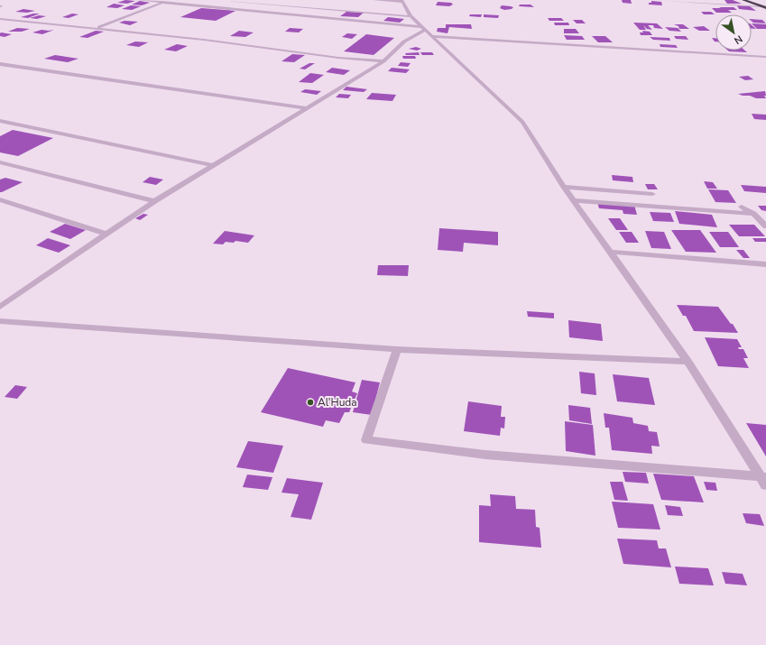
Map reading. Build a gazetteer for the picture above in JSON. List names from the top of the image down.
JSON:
{
  "places": ["Al'Huda"],
  "north": "bottom right"
}
